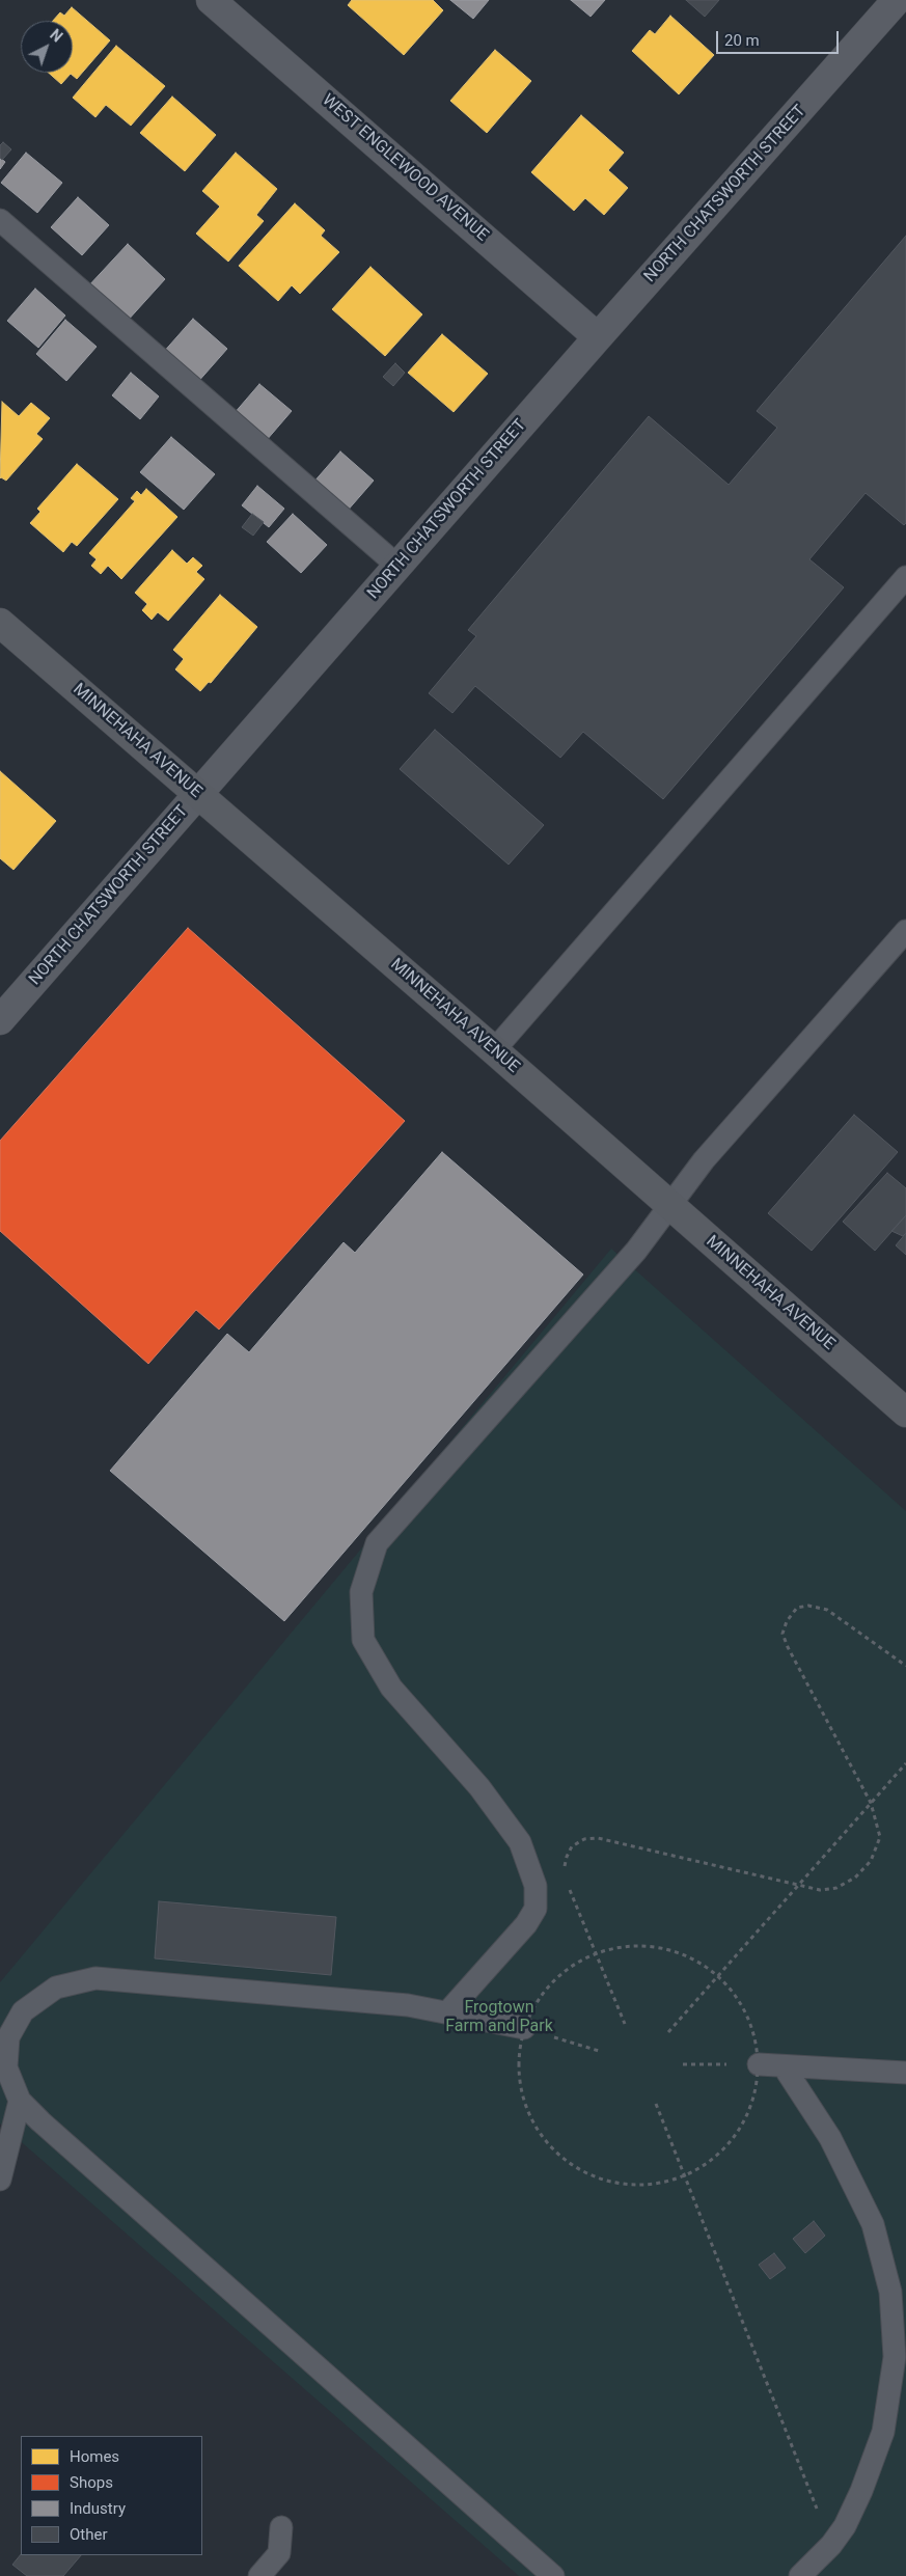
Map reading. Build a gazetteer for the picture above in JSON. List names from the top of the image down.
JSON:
{
  "streets": {
    "street": ["WEST ENGLEWOOD AVENUE", "NORTH CHATSWORTH STREET", "MINNEHAHA AVENUE"]
  },
  "crossings": [
    ["WEST ENGLEWOOD AVENUE", "NORTH CHATSWORTH STREET"],
    ["NORTH CHATSWORTH STREET", "MINNEHAHA AVENUE"]
  ],
  "parks": ["Frogtown Farm and Park"],
  "legend": [
    "Homes",
    "Shops",
    "Industry",
    "Other"
  ],
  "scale_bar": "20 m",
  "north": "top right"
}
